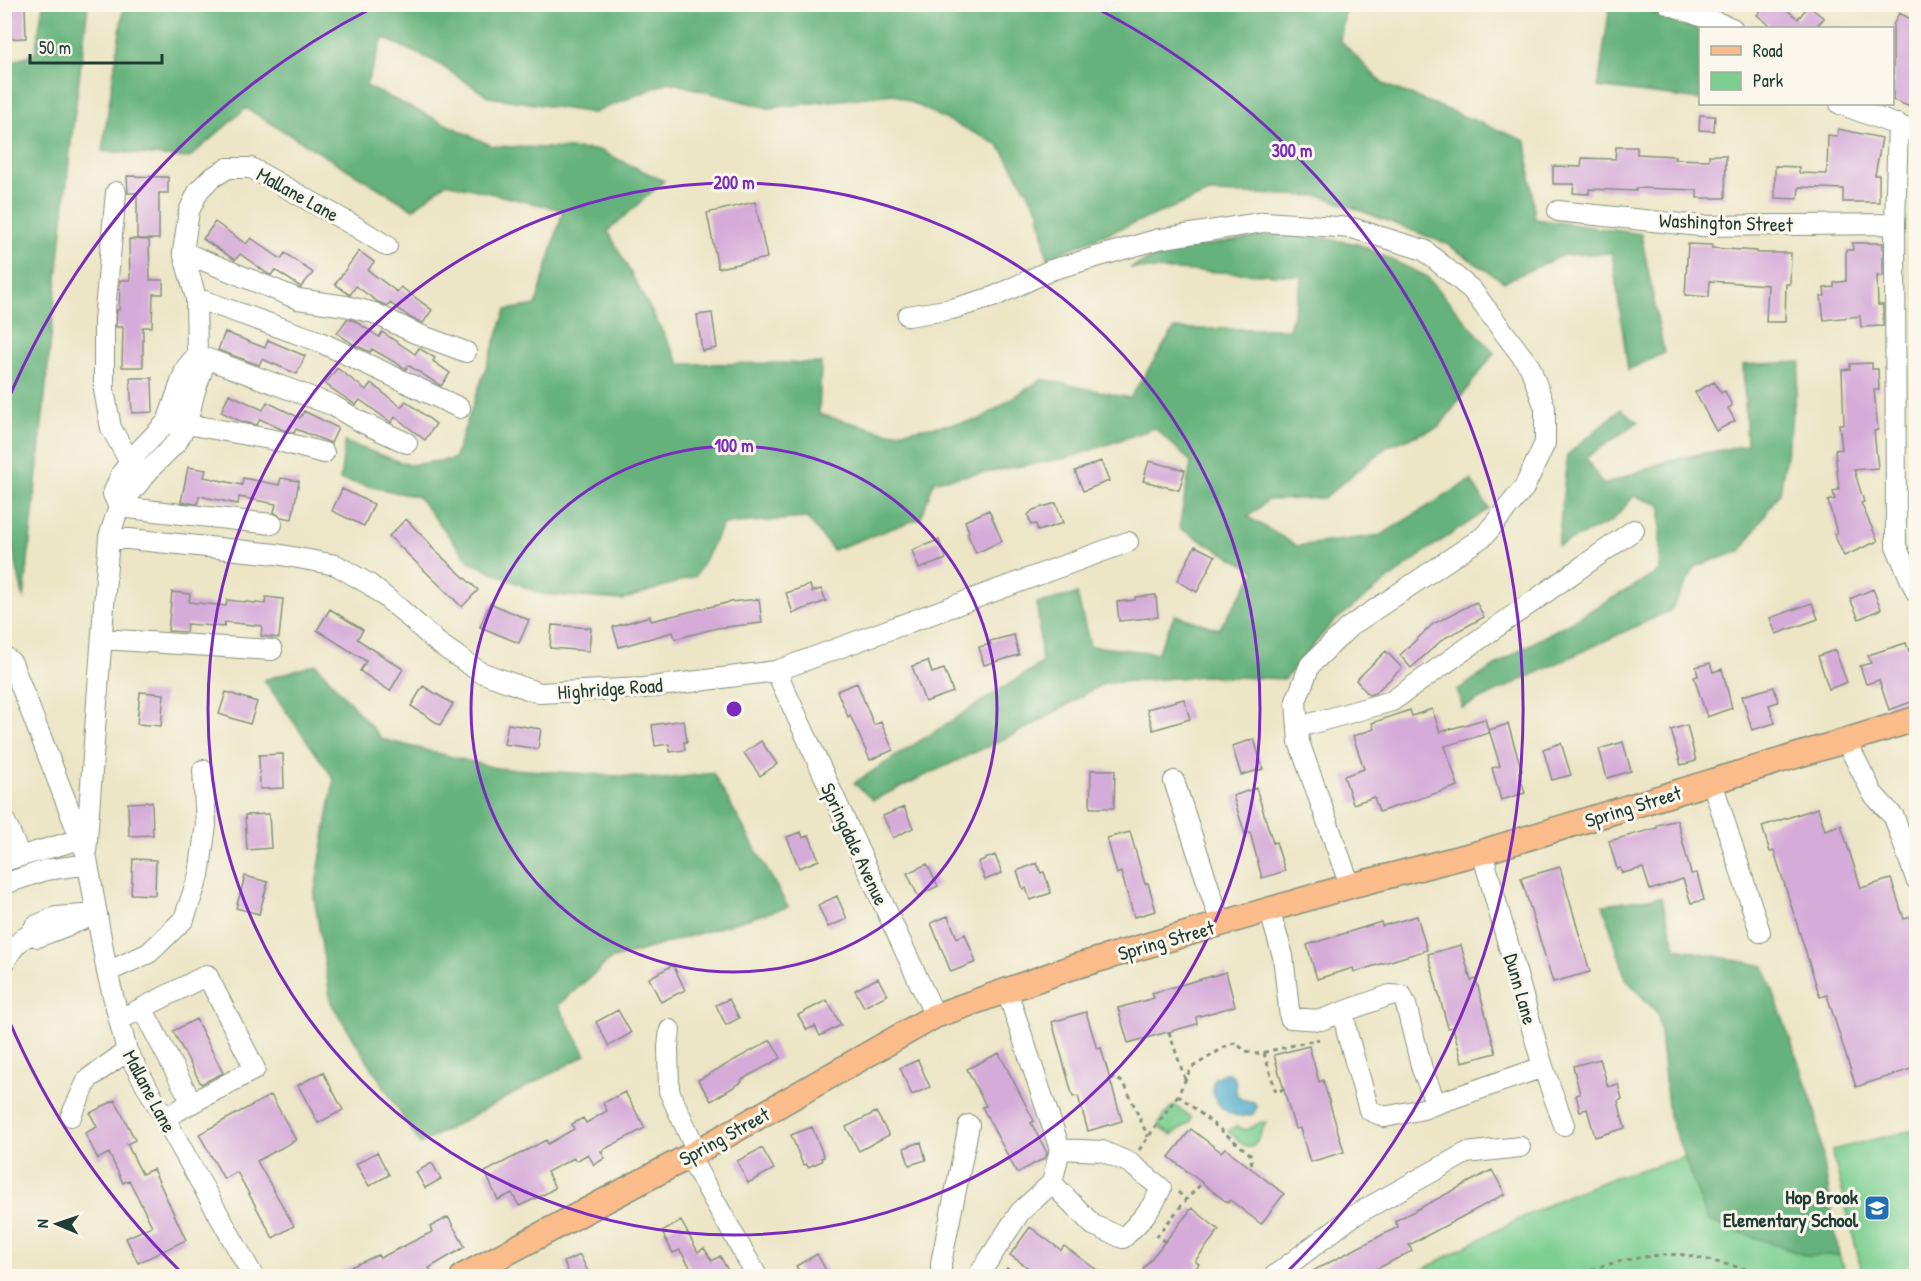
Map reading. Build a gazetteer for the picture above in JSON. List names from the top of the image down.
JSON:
{
  "streets": {
    "main road": ["Spring Street"],
    "street": [
      "Mallane Lane",
      "Washington Street",
      "Highridge Road",
      "Springdale Avenue",
      "Dunn Lane"
    ]
  },
  "crossings": [
    ["Mallane Lane", "Highridge Road"],
    ["Highridge Road", "Springdale Avenue"],
    ["Spring Street", "Springdale Avenue"],
    ["Spring Street", "Dunn Lane"]
  ],
  "places": {
    "school or university": ["Hop Brook Elementary School"]
  },
  "legend": ["Road", "Park"],
  "scale_bar": "50 m",
  "north": "left",
  "rings": ["300 m", "200 m", "100 m"]
}
